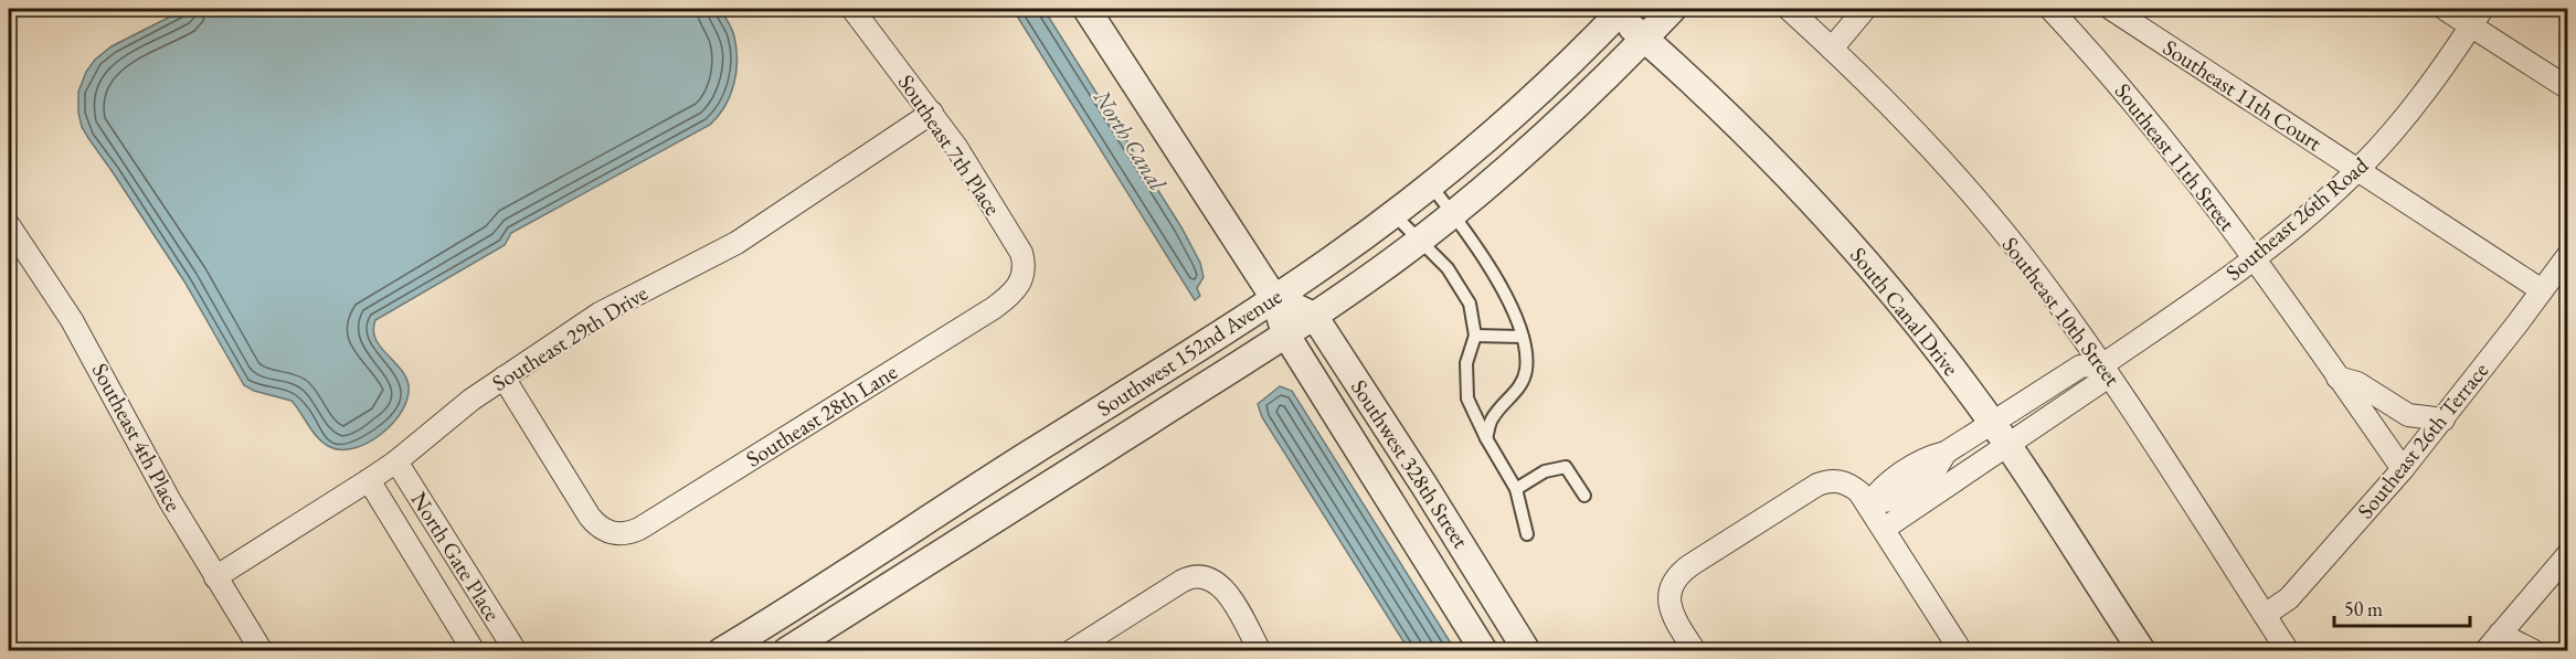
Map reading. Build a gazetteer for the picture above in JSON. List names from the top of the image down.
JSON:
{
  "streets": {
    "street": [
      "Southeast 11th Court",
      "Southeast 7th Place",
      "Southeast 11th Street",
      "Southeast 26th Road",
      "South Canal Drive",
      "Southeast 10th Street",
      "Southeast 29th Drive",
      "Southwest 152nd Avenue",
      "Southeast 28th Lane",
      "Southeast 4th Place",
      "Southeast 26th Terrace",
      "Southwest 328th Street",
      "North Gate Place"
    ]
  },
  "crossings": [
    ["Southeast 11th Court", "Southeast 26th Road"],
    ["Southeast 11th Court", "Southeast 26th Terrace"],
    ["Southeast 7th Place", "Southeast 29th Drive"],
    ["Southeast 7th Place", "Southeast 28th Lane"],
    ["Southeast 11th Street", "Southeast 26th Road"],
    ["Southeast 11th Street", "Southeast 26th Terrace"],
    ["Southeast 26th Road", "South Canal Drive"],
    ["Southeast 26th Road", "Southeast 10th Street"],
    ["South Canal Drive", "Southwest 152nd Avenue"],
    ["Southeast 10th Street", "Southeast 26th Terrace"],
    ["Southeast 29th Drive", "Southeast 28th Lane"],
    ["Southeast 29th Drive", "Southeast 4th Place"],
    ["Southeast 29th Drive", "North Gate Place"],
    ["Southwest 152nd Avenue", "Southwest 328th Street"]
  ],
  "water": ["North Canal"],
  "scale_bar": "50 m"
}
